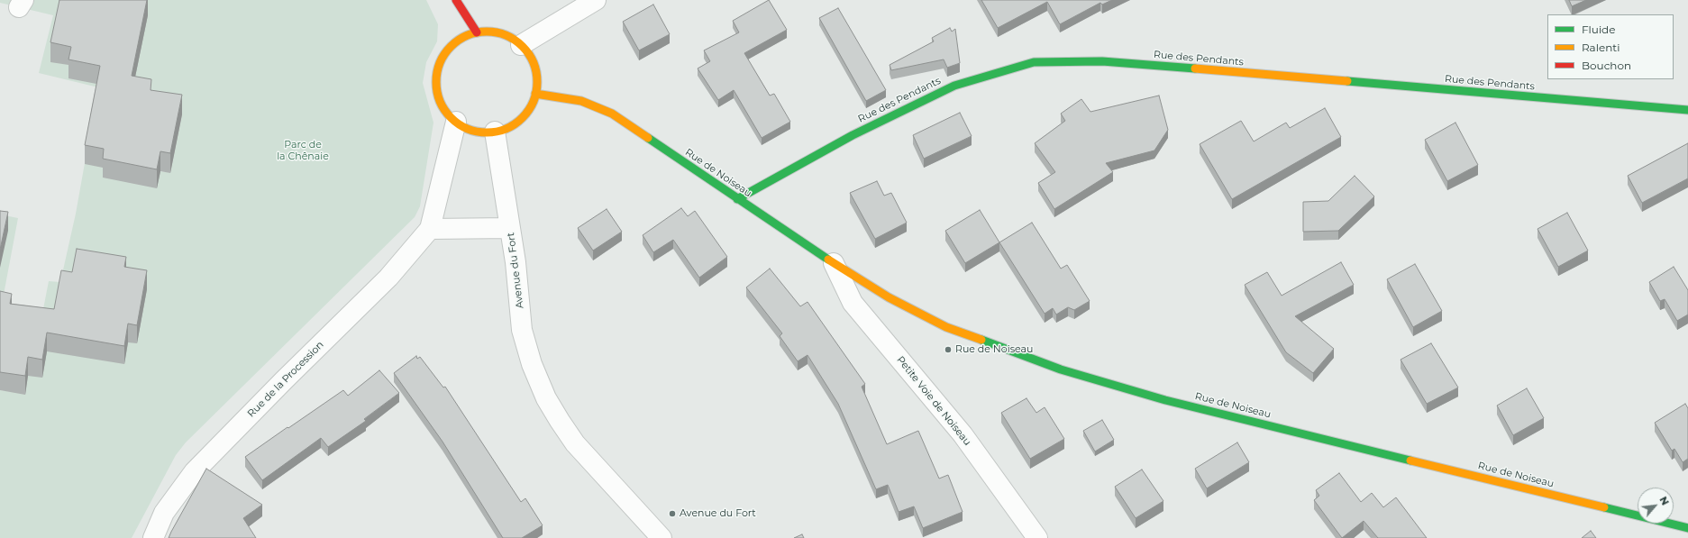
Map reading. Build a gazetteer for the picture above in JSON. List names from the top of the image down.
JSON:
{
  "streets": {
    "street": [
      "Rue des Pendants",
      "Rue de Noiseau",
      "Avenue du Fort",
      "Rue de la Procession",
      "Petite Voie de Noiseau"
    ]
  },
  "crossings": [
    ["Rue des Pendants", "Rue de Noiseau"],
    ["Rue de Noiseau", "Avenue du Fort"],
    ["Rue de Noiseau", "Petite Voie de Noiseau"]
  ],
  "parks": ["Parc de la Chênaie"],
  "places": ["Rue de Noiseau", "Avenue du Fort"],
  "legend": ["Fluide", "Ralenti", "Bouchon"],
  "north": "top right"
}
